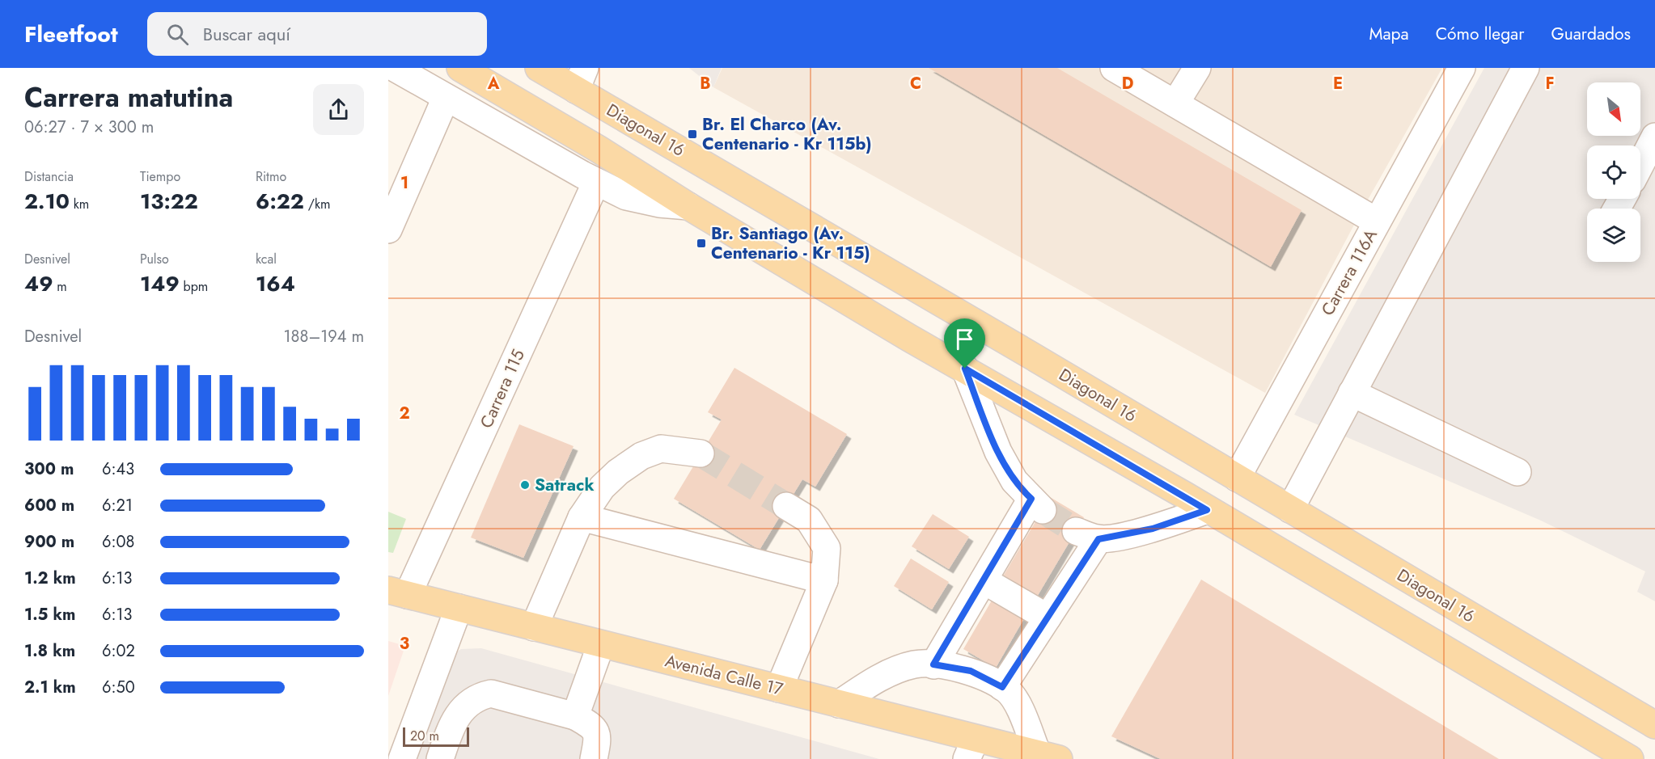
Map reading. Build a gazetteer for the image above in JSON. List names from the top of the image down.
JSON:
{
  "streets": {
    "main road": ["Diagonal 16", "Avenida Calle 17"],
    "street": ["Carrera 116A", "Carrera 115"]
  },
  "crossings": [
    ["Diagonal 16", "Carrera 116A"],
    ["Carrera 115", "Avenida Calle 17"]
  ],
  "places": {
    "transit": ["Br. El Charco (Av. Centenario - Kr 115b)", "Br. Santiago (Av. Centenario - Kr 115)"],
    "other": ["Satrack"]
  },
  "scale_bar": "20 m",
  "north": "bottom right",
  "page": {
    "header": "Fleetfoot",
    "search": "Buscar aquí",
    "nav": ["Mapa", "Cómo llegar", "Guardados"],
    "heading": ["Carrera matutina", "06:27 · 7 × 300 m"],
    "stats": [
      ["Distancia", "2.10 km"],
      ["Tiempo", "13:22"],
      ["Ritmo", "6:22 /km"],
      ["Desnivel", "49 m"],
      ["Pulso", "149 bpm"],
      ["kcal", "164"]
    ],
    "chart": ["Desnivel", "188–194 m"],
    "list": [
      {
        "name": "300 m",
        "note": "6:43"
      },
      {
        "name": "600 m",
        "note": "6:21"
      },
      {
        "name": "900 m",
        "note": "6:08"
      },
      {
        "name": "1.2 km",
        "note": "6:13"
      },
      {
        "name": "1.5 km",
        "note": "6:13"
      },
      {
        "name": "1.8 km",
        "note": "6:02"
      },
      {
        "name": "2.1 km",
        "note": "6:50"
      }
    ],
    "scale": "20 m"
  },
  "grid": {
    "columns": [
      "A",
      "B",
      "C",
      "D",
      "E",
      "F"
    ],
    "rows": ["1", "2", "3"]
  }
}
